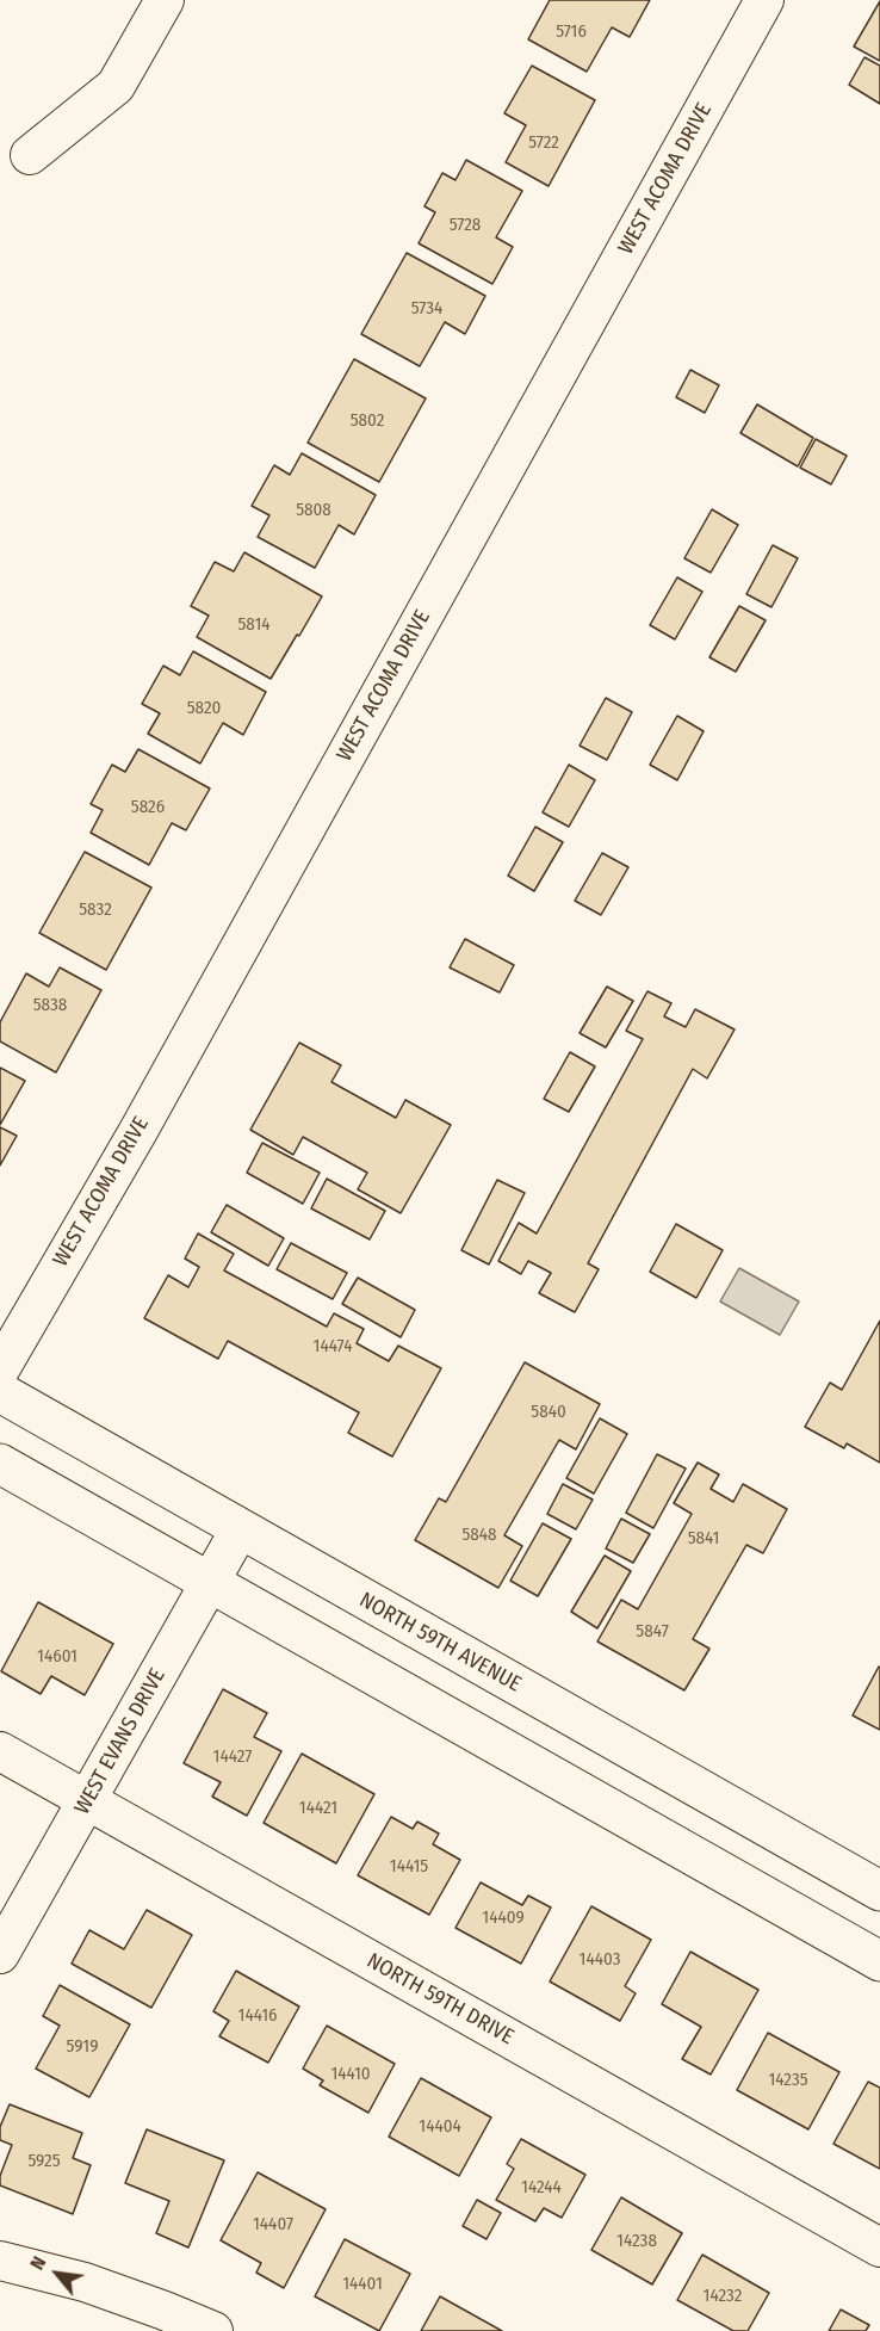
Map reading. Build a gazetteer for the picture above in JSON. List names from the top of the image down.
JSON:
{
  "streets": {
    "main road": ["NORTH 59TH AVENUE"],
    "street": ["WEST ACOMA DRIVE", "WEST EVANS DRIVE", "NORTH 59TH DRIVE"]
  },
  "crossings": [
    ["NORTH 59TH AVENUE", "WEST EVANS DRIVE"],
    ["WEST EVANS DRIVE", "NORTH 59TH DRIVE"]
  ],
  "house_numbers": [
    "5716",
    "5722",
    "5728",
    "5734",
    "5802",
    "5808",
    "5814",
    "5820",
    "5826",
    "5832",
    "5838",
    "14474",
    "5840",
    "5848",
    "5841",
    "5847",
    "14601",
    "14427",
    "14421",
    "14415",
    "14409",
    "14403",
    "14416",
    "5919",
    "14410",
    "14235",
    "14404",
    "5925",
    "14244",
    "14407",
    "14238",
    "14401",
    "14232"
  ],
  "north": "top left"
}
